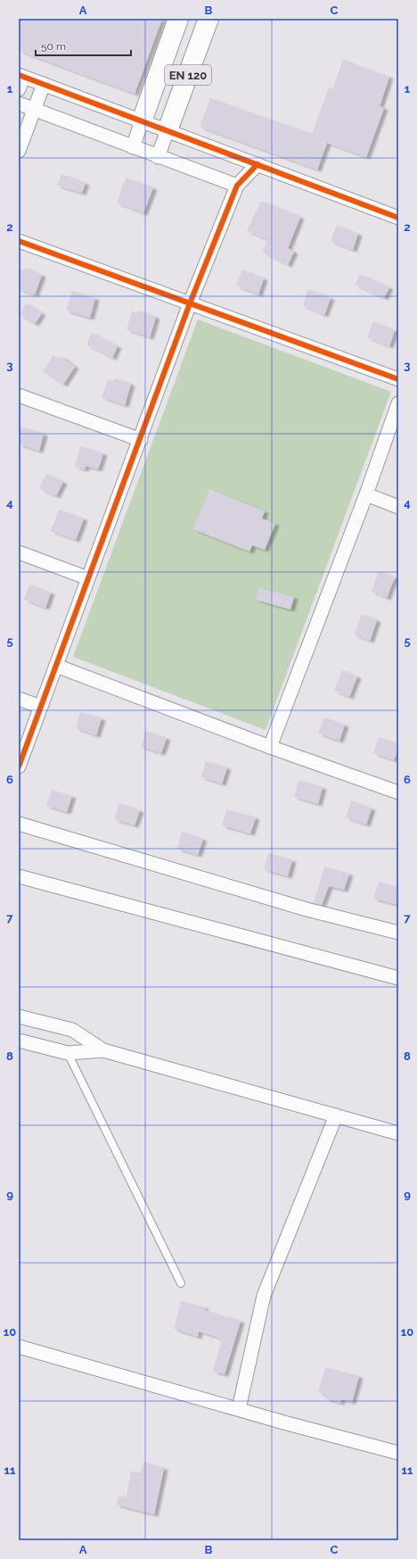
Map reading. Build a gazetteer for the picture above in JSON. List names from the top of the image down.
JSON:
{
  "streets": {
    "main road": ["EN 120"]
  },
  "scale_bar": "50 m",
  "grid": {
    "columns": ["A", "B", "C"],
    "rows": [
      "1",
      "2",
      "3",
      "4",
      "5",
      "6",
      "7",
      "8",
      "9",
      "10",
      "11"
    ]
  }
}
